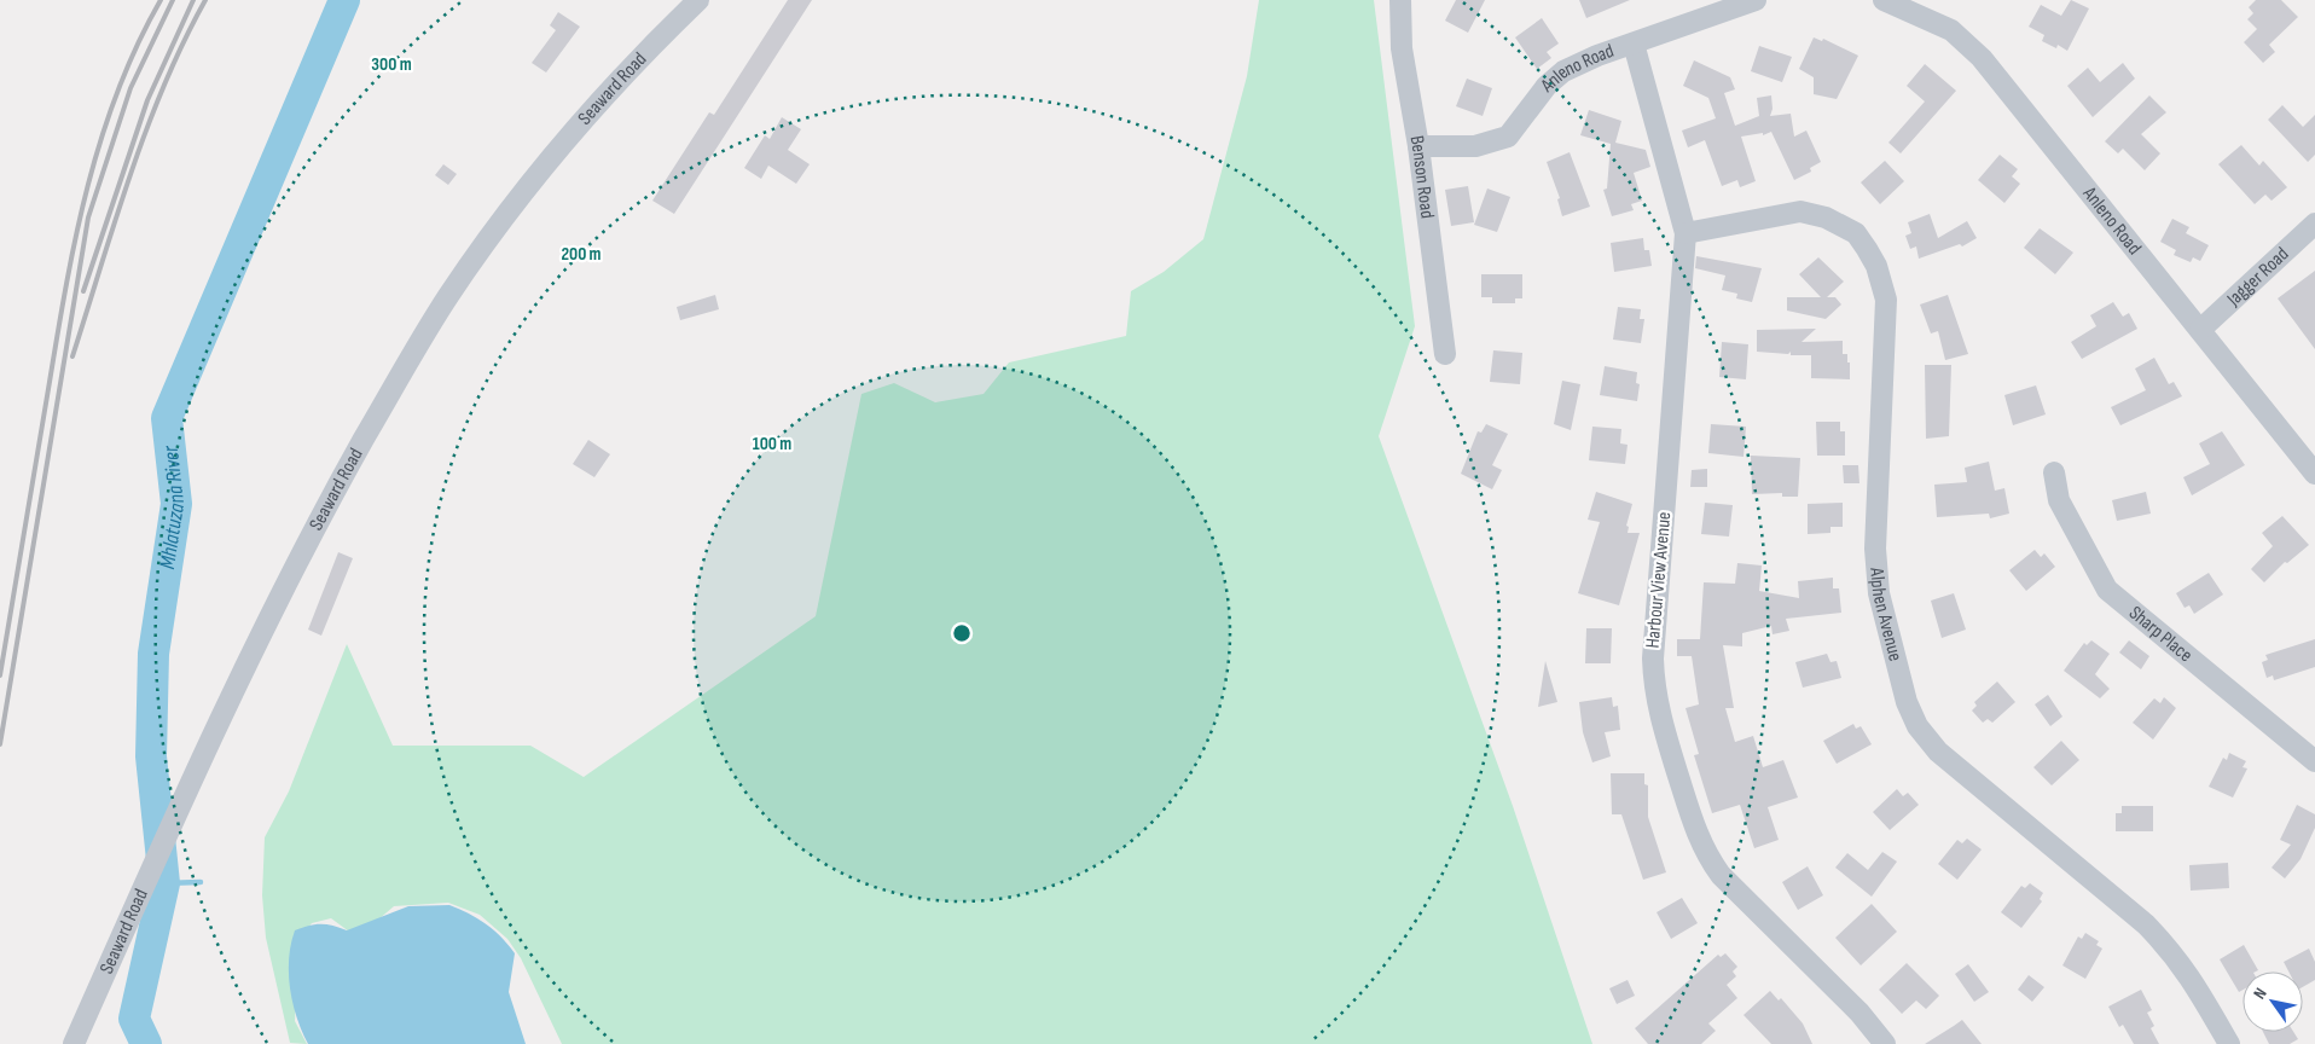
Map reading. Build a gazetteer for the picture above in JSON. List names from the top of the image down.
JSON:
{
  "streets": {
    "street": [
      "Anleno Road",
      "Seaward Road",
      "Benson Road",
      "Jagger Road",
      "Harbour View Avenue",
      "Alphen Avenue",
      "Sharp Place"
    ]
  },
  "crossings": [
    ["Anleno Road", "Benson Road"],
    ["Anleno Road", "Jagger Road"],
    ["Anleno Road", "Harbour View Avenue"],
    ["Harbour View Avenue", "Alphen Avenue"]
  ],
  "water": ["Mhlatuzana River"],
  "north": "top left",
  "rings": ["300 m", "200 m", "100 m"]
}
